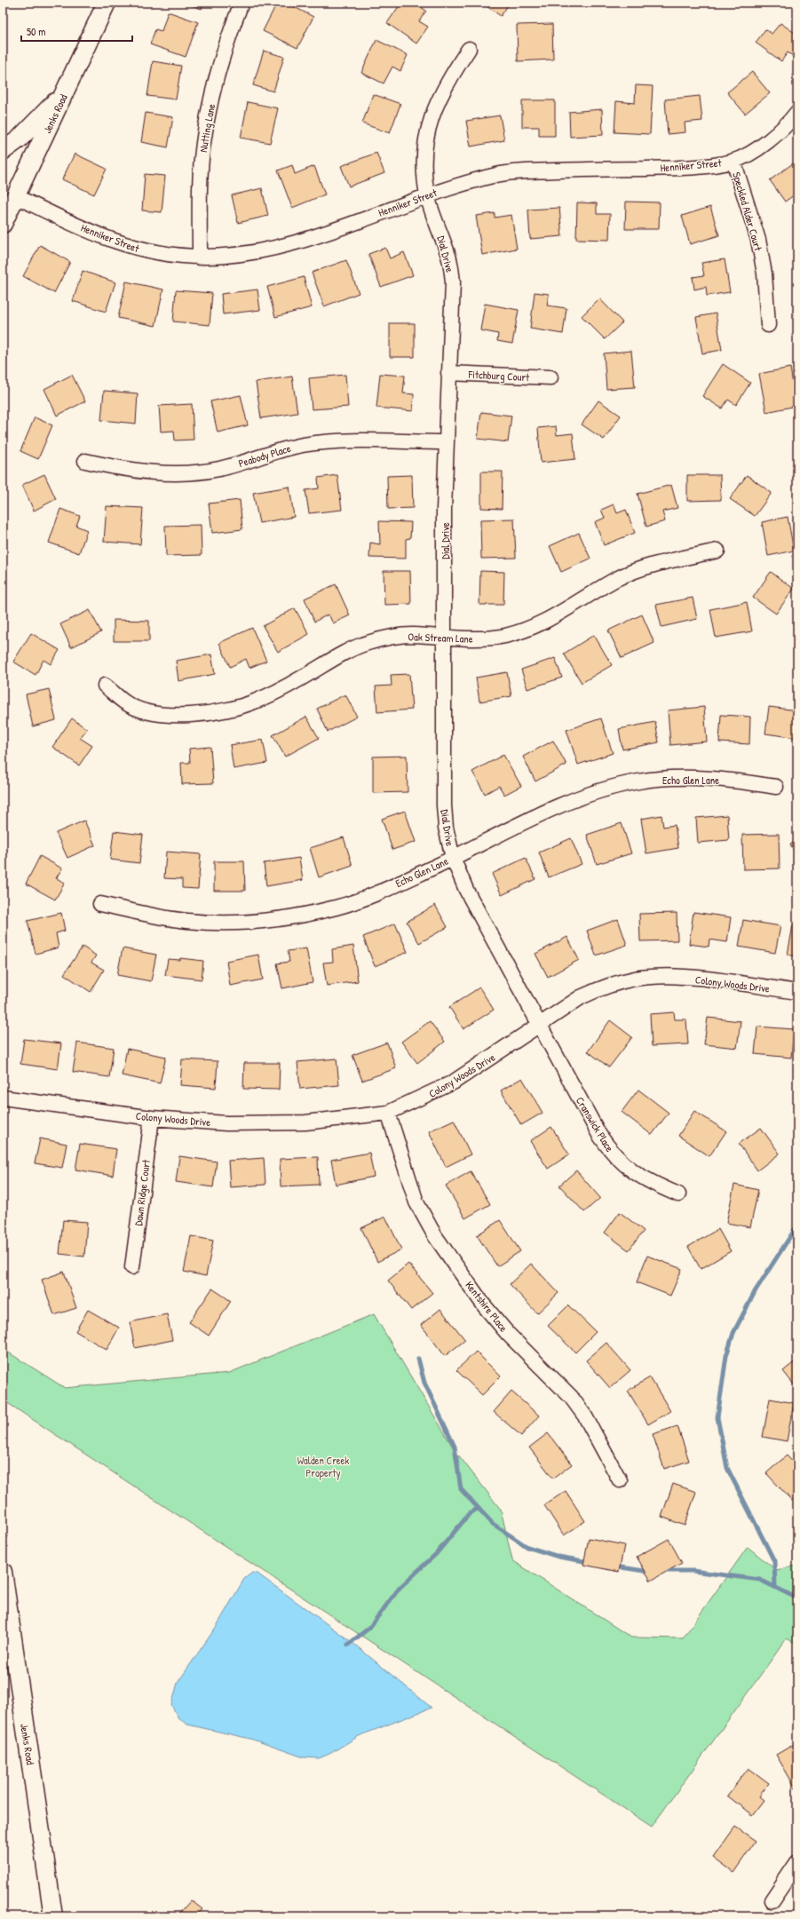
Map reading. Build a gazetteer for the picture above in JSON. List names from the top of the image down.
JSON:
{
  "streets": {
    "street": [
      "Jenks Road",
      "Nutting Lane",
      "Henniker Street",
      "Speckled Alder Court",
      "Dial Drive",
      "Fitchburg Court",
      "Peabody Place",
      "Oak Stream Lane",
      "Echo Glen Lane",
      "Colony Woods Drive",
      "Cranswick Place",
      "Dawn Ridge Court",
      "Kentshire Place"
    ]
  },
  "crossings": [
    ["Jenks Road", "Henniker Street"],
    ["Nutting Lane", "Henniker Street"],
    ["Henniker Street", "Speckled Alder Court"],
    ["Henniker Street", "Dial Drive"],
    ["Dial Drive", "Fitchburg Court"],
    ["Dial Drive", "Peabody Place"],
    ["Dial Drive", "Oak Stream Lane"],
    ["Dial Drive", "Echo Glen Lane"],
    ["Dial Drive", "Colony Woods Drive"],
    ["Dial Drive", "Cranswick Place"],
    ["Colony Woods Drive", "Cranswick Place"],
    ["Colony Woods Drive", "Dawn Ridge Court"],
    ["Colony Woods Drive", "Kentshire Place"]
  ],
  "parks": ["Walden Creek Property"],
  "scale_bar": "50 m"
}
